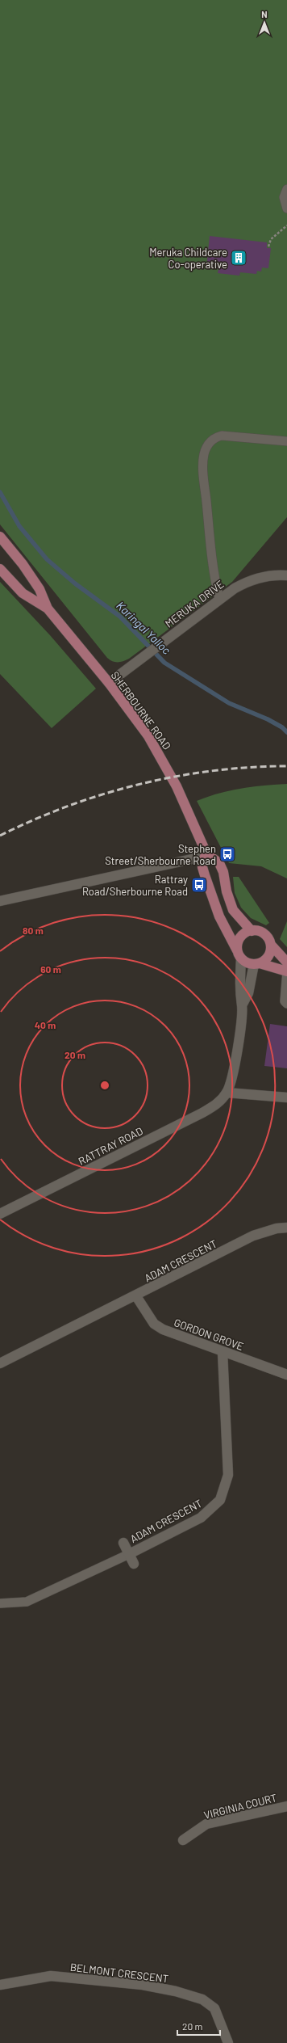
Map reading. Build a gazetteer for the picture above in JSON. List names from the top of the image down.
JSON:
{
  "streets": {
    "main road": ["SHERBOURNE ROAD"],
    "street": [
      "MERUKA DRIVE",
      "RATTRAY ROAD",
      "ADAM CRESCENT",
      "GORDON GROVE",
      "VIRGINIA COURT",
      "BELMONT CRESCENT"
    ]
  },
  "crossings": [
    ["MERUKA DRIVE", "SHERBOURNE ROAD"],
    ["SHERBOURNE ROAD", "RATTRAY ROAD"],
    ["ADAM CRESCENT", "GORDON GROVE"]
  ],
  "water": ["Karingal Yalloc"],
  "places": {
    "building": ["Meruka Childcare Co-operative"],
    "bus stop": ["Stephen Street/Sherbourne Road", "Rattray Road/Sherbourne Road"]
  },
  "scale_bar": "20 m",
  "north": "top",
  "rings": [
    "80 m",
    "60 m",
    "40 m",
    "20 m"
  ]
}
